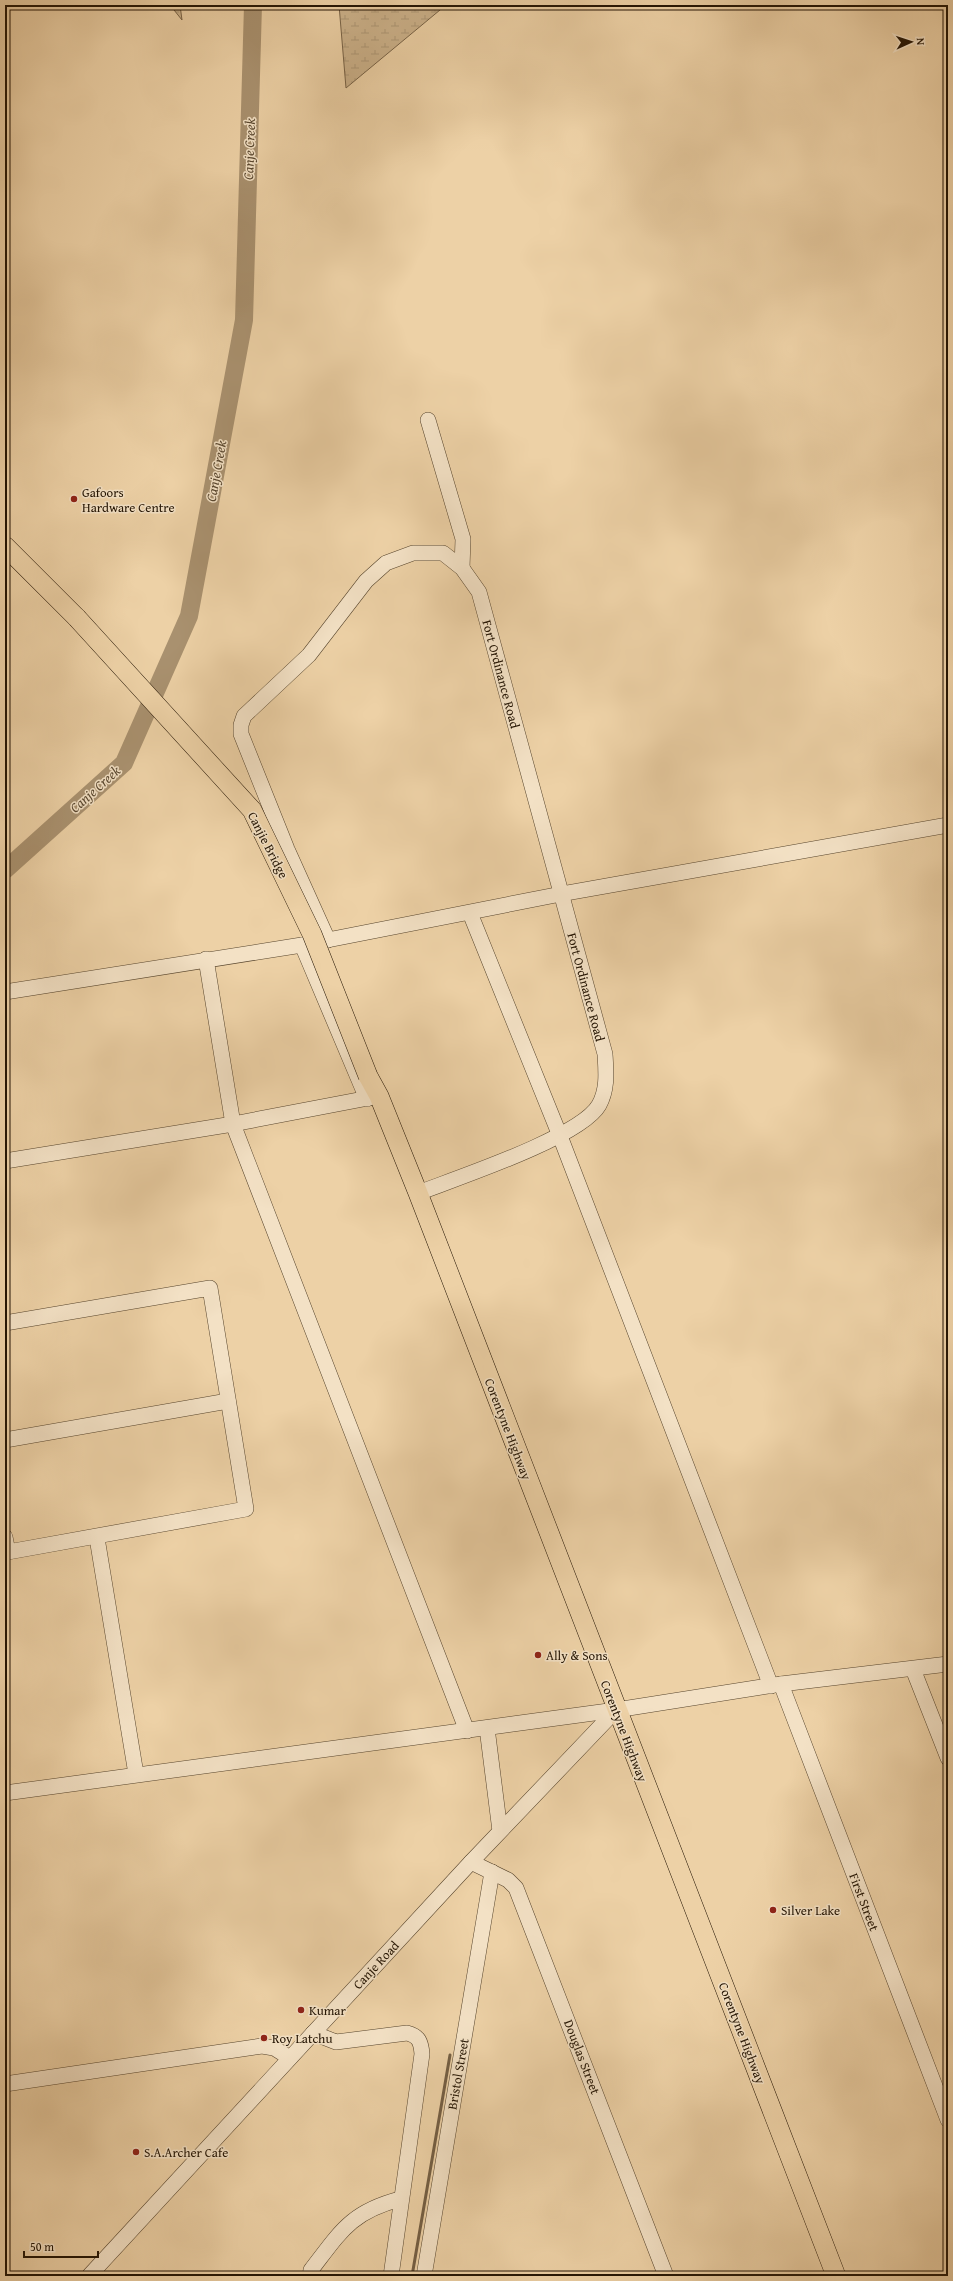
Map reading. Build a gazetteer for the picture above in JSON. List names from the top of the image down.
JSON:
{
  "streets": {
    "main road": ["Canjie Bridge", "Corentyne Highway"],
    "street": [
      "Fort Ordinance Road",
      "First Street",
      "Canje Road",
      "Douglas Street",
      "Bristol Street"
    ]
  },
  "crossings": [
    ["Fort Ordinance Road", "Corentyne Highway"],
    ["Fort Ordinance Road", "First Street"],
    ["Canjie Bridge", "Corentyne Highway"],
    ["Corentyne Highway", "Canje Road"],
    ["Canje Road", "Douglas Street"],
    ["Douglas Street", "Bristol Street"]
  ],
  "water": ["Canje Creek"],
  "places": [
    "Gafoors Hardware Centre",
    "Ally & Sons",
    "Silver Lake",
    "Kumar",
    "Roy Latchu",
    "S.A.Archer Cafe"
  ],
  "scale_bar": "50 m",
  "north": "right"
}
